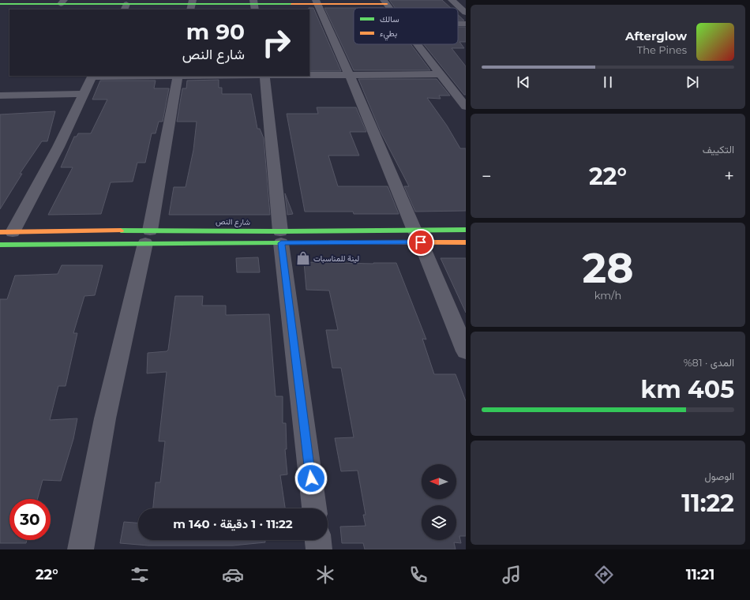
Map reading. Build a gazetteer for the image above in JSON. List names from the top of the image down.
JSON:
{
  "streets": {
    "main road": ["شارع النص"]
  },
  "places": {
    "shop": ["لينة للمناسبات"]
  },
  "legend": ["سالك", "بطيء"],
  "north": "left",
  "page": {
    "turn": ["90 m", "شارع النص"],
    "song": ["Afterglow", "The Pines"],
    "tile": [
      "التكييف",
      ["28", "km/h"],
      ["المدى · 81%", "405 km"],
      ["الوصول", "11:22"]
    ],
    "heat": ["−", "22°", "+"],
    "limit": "30",
    "trip": "11:22 · 1 دقيقة · 140 m",
    "tabs": ["11:21", "22°"]
  }
}
